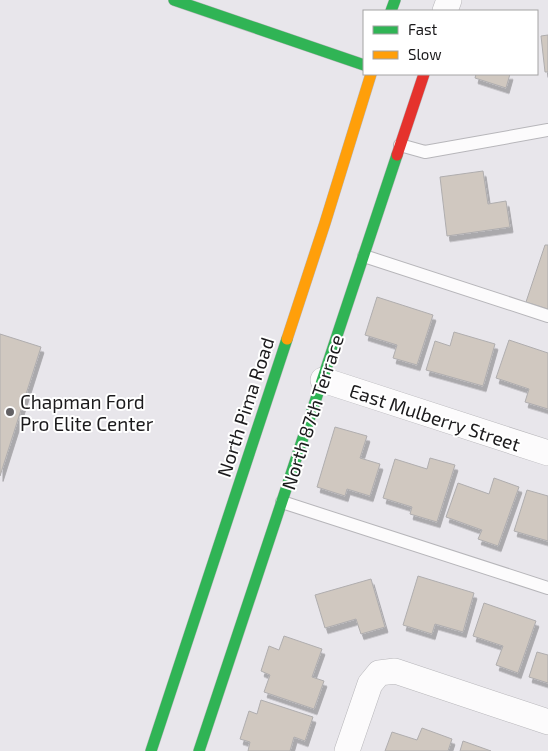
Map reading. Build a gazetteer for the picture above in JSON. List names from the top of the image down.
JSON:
{
  "streets": {
    "street": ["North Pima Road", "North 87th Terrace", "East Mulberry Street"]
  },
  "crossings": [
    ["North 87th Terrace", "East Mulberry Street"]
  ],
  "places": ["Chapman Ford Pro Elite Center"],
  "legend": ["Fast", "Slow"]
}
